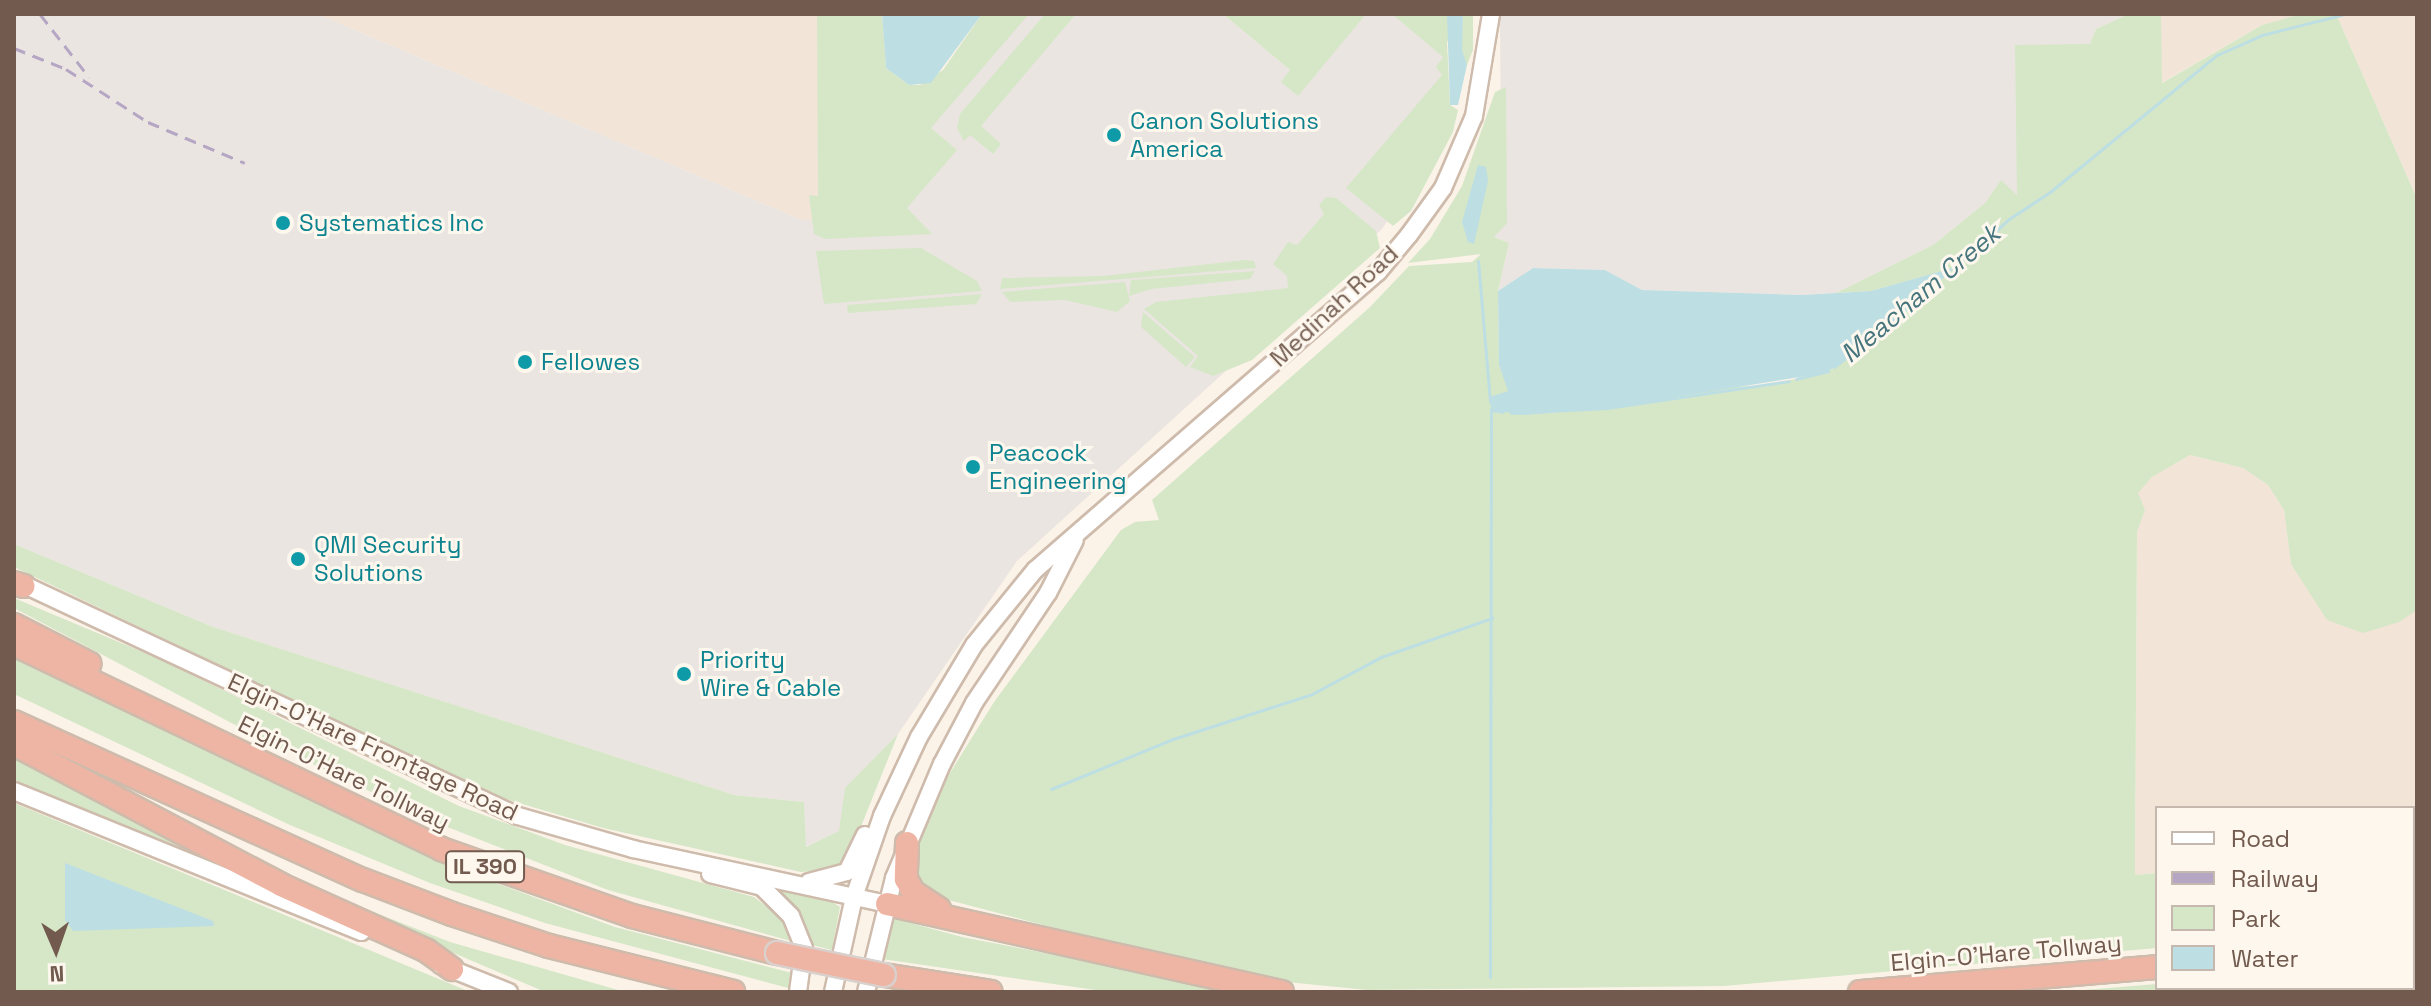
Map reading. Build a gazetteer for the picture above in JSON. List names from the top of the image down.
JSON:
{
  "streets": {
    "highway": ["Elgin-O'Hare Tollway", "IL 390"],
    "main road": ["Medinah Road", "Elgin-O'Hare Frontage Road"]
  },
  "crossings": [
    ["Medinah Road", "Elgin-O'Hare Frontage Road"]
  ],
  "water": ["Meacham Creek"],
  "places": [
    "Canon Solutions America",
    "Systematics Inc",
    "Fellowes",
    "Peacock Engineering",
    "QMI Security Solutions",
    "Priority Wire & Cable"
  ],
  "legend": [
    "Road",
    "Railway",
    "Park",
    "Water"
  ],
  "north": "bottom"
}
